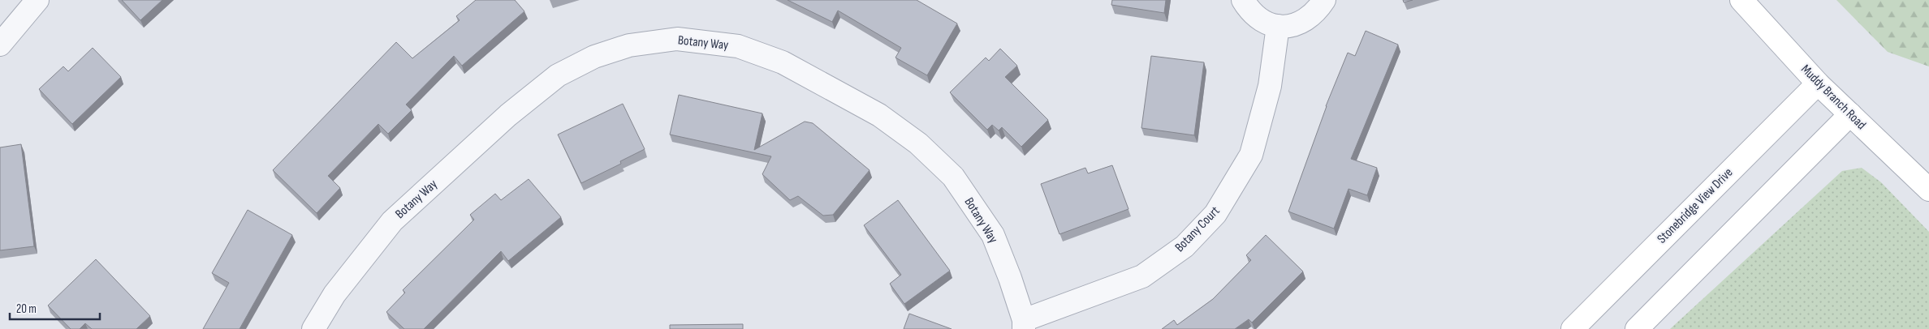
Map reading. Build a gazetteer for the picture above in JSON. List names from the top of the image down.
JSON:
{
  "streets": {
    "street": [
      "Botany Way",
      "Muddy Branch Road",
      "Stonebridge View Drive",
      "Botany Court"
    ]
  },
  "crossings": [
    ["Botany Way", "Botany Court"],
    ["Muddy Branch Road", "Stonebridge View Drive"]
  ],
  "scale_bar": "20 m"
}
